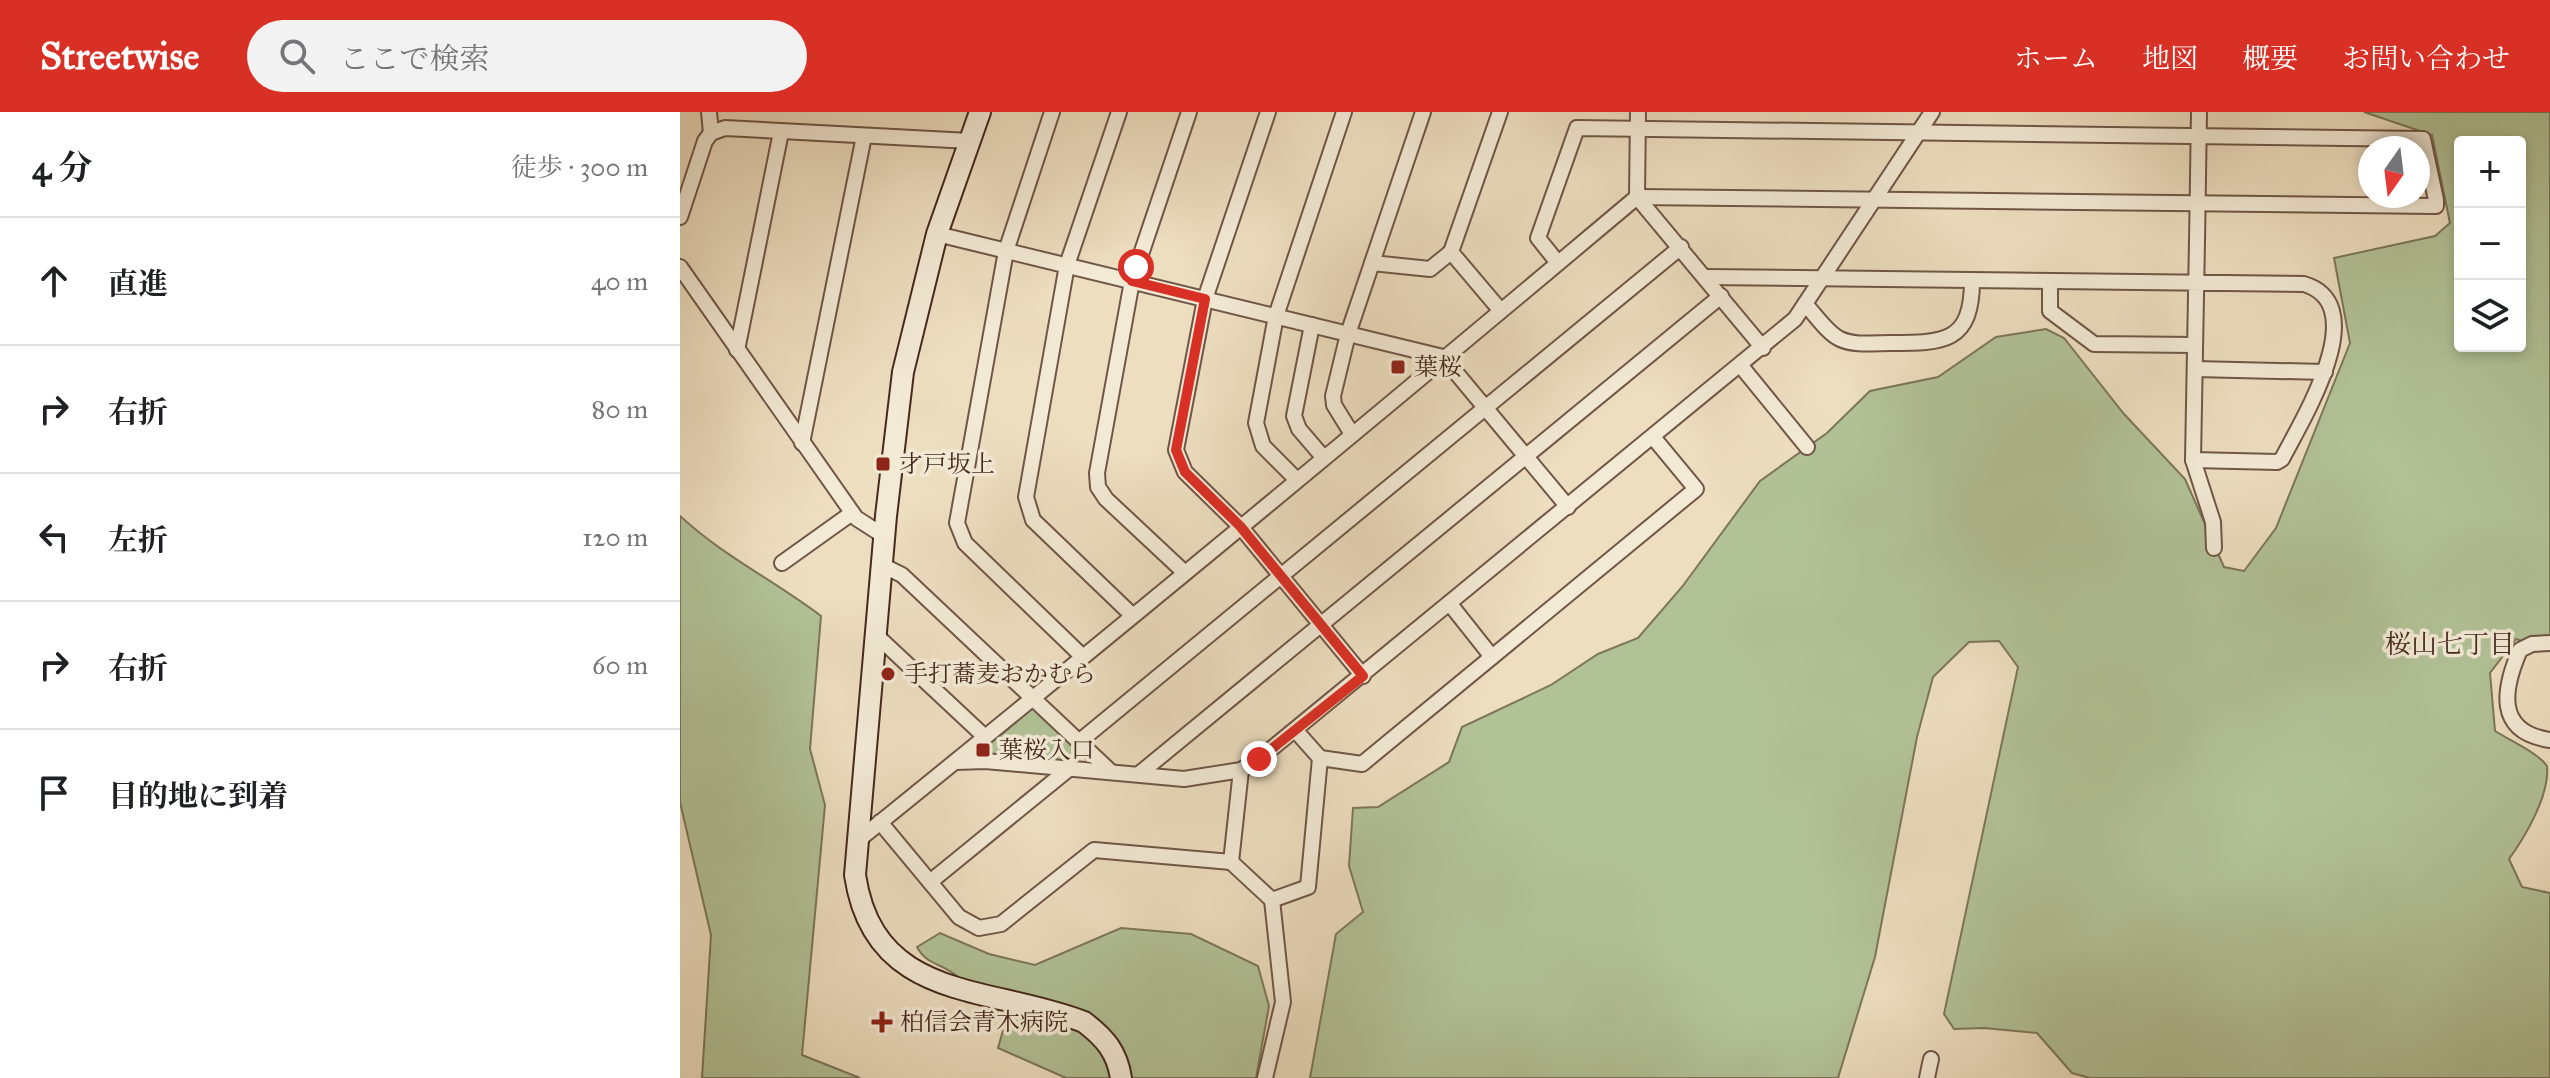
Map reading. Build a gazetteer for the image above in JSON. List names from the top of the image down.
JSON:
{
  "districts": ["桜山七丁目"],
  "places": {
    "transit": ["葉桜", "才戸坂上", "葉桜入口"],
    "other": ["手打蕎麦おかむら"],
    "health": ["柏信会青木病院"]
  },
  "north": "bottom",
  "page": {
    "header": "Streetwise",
    "search": "ここで検索",
    "nav": [
      "ホーム",
      "地図",
      "概要",
      "お問い合わせ"
    ],
    "heading": ["4 分", "徒歩 · 300 m"],
    "map_buttons": ["+", "−"],
    "list": [
      ["直進", "40 m"],
      ["右折", "80 m"],
      ["左折", "120 m"],
      ["右折", "60 m"],
      "目的地に到着"
    ]
  }
}
